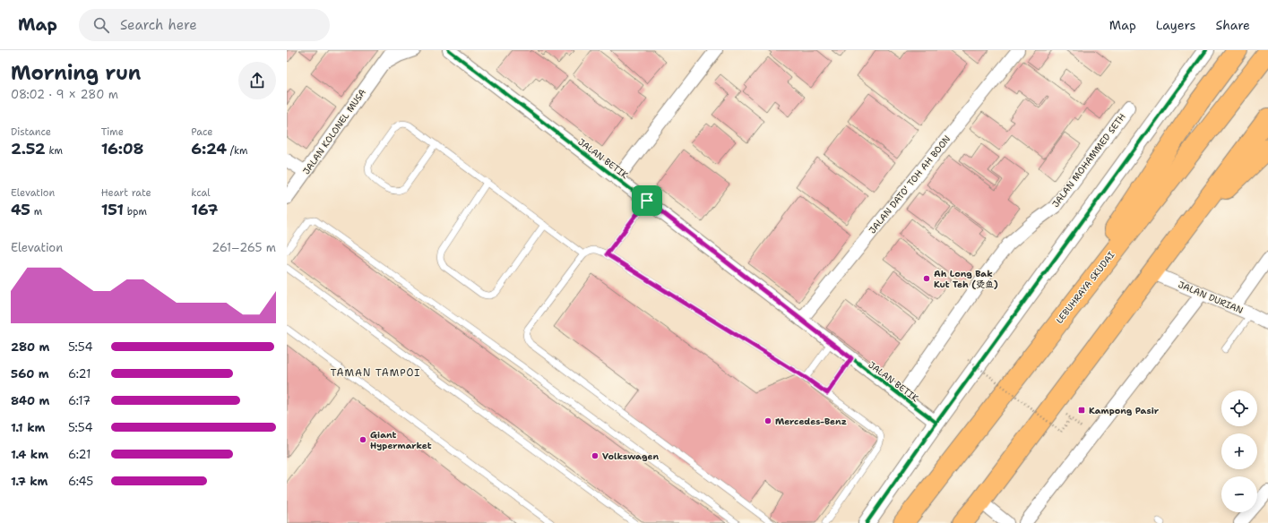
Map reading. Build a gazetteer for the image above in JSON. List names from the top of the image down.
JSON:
{
  "streets": {
    "highway": ["LEBUHRAYA SKUDAI"],
    "street": [
      "JALAN KOLONEL MUSA",
      "JALAN BETIK",
      "JALAN MOHAMMED SETH",
      "JALAN DATO' TOH AH BOON",
      "JALAN DURIAN"
    ]
  },
  "crossings": [
    ["JALAN BETIK", "JALAN MOHAMMED SETH"],
    ["JALAN BETIK", "JALAN DATO' TOH AH BOON"]
  ],
  "districts": ["TAMAN TAMPOI"],
  "places": {
    "other": [
      "Ah Long Bak Kut Teh (烫鱼)",
      "Mercedes-Benz",
      "Giant Hypermarket",
      "Volkswagen"
    ],
    "transit": ["Kampong Pasir"]
  },
  "page": {
    "header": "Map",
    "search": "Search here",
    "nav": ["Map", "Layers", "Share"],
    "heading": ["Morning run", "08:02 · 9 × 280 m"],
    "stats": [
      ["Distance", "2.52 km"],
      ["Time", "16:08"],
      ["Pace", "6:24 /km"],
      ["Elevation", "45 m"],
      ["Heart rate", "151 bpm"],
      ["kcal", "167"]
    ],
    "chart": ["Elevation", "261–265 m"],
    "list": [
      {
        "name": "280 m",
        "note": "5:54"
      },
      {
        "name": "560 m",
        "note": "6:21"
      },
      {
        "name": "840 m",
        "note": "6:17"
      },
      {
        "name": "1.1 km",
        "note": "5:54"
      },
      {
        "name": "1.4 km",
        "note": "6:21"
      },
      {
        "name": "1.7 km",
        "note": "6:45"
      }
    ],
    "map_buttons": ["+", "−"]
  }
}
